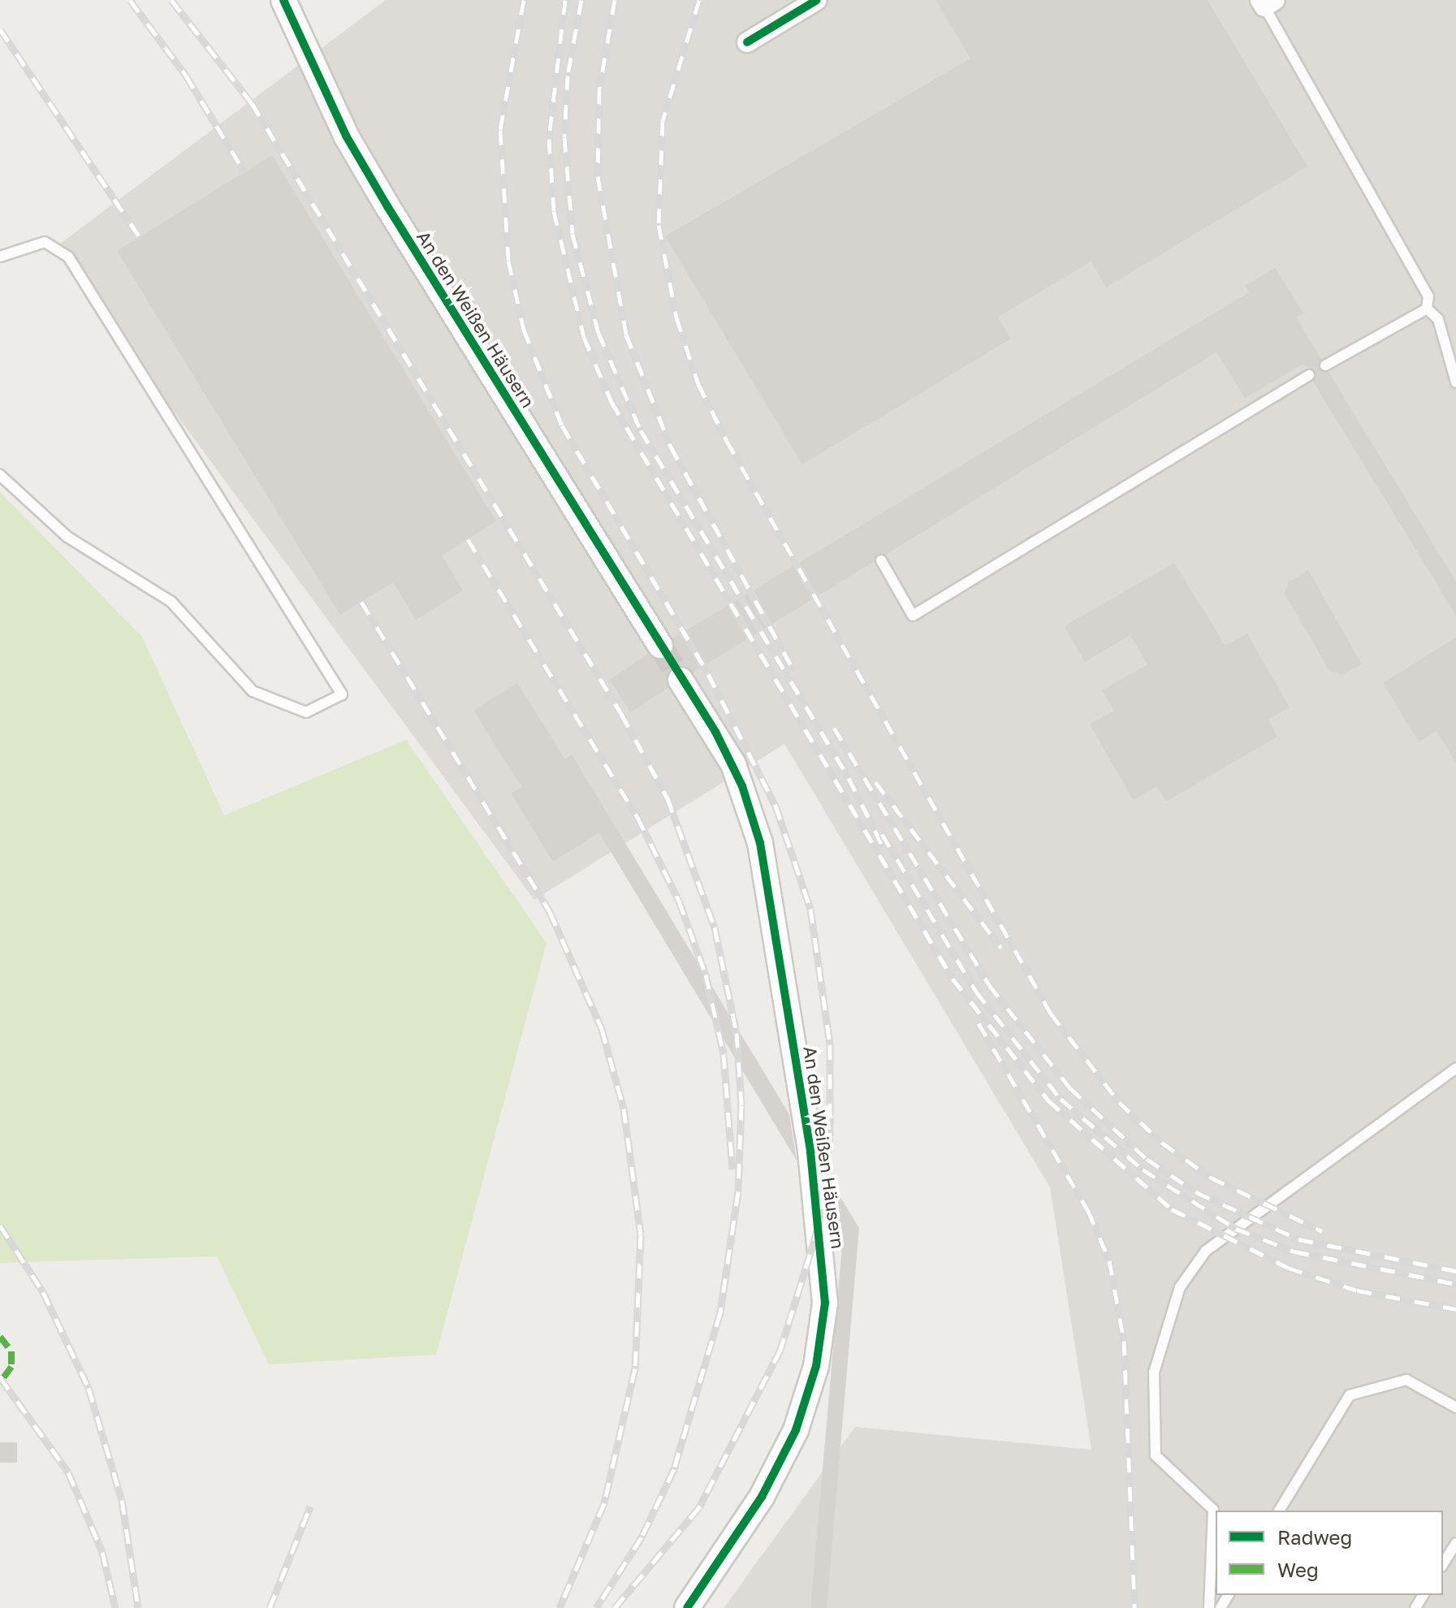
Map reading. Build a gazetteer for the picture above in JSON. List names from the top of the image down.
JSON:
{
  "streets": {
    "street": ["An den Weißen Häusern"]
  },
  "legend": ["Radweg", "Weg"]
}
